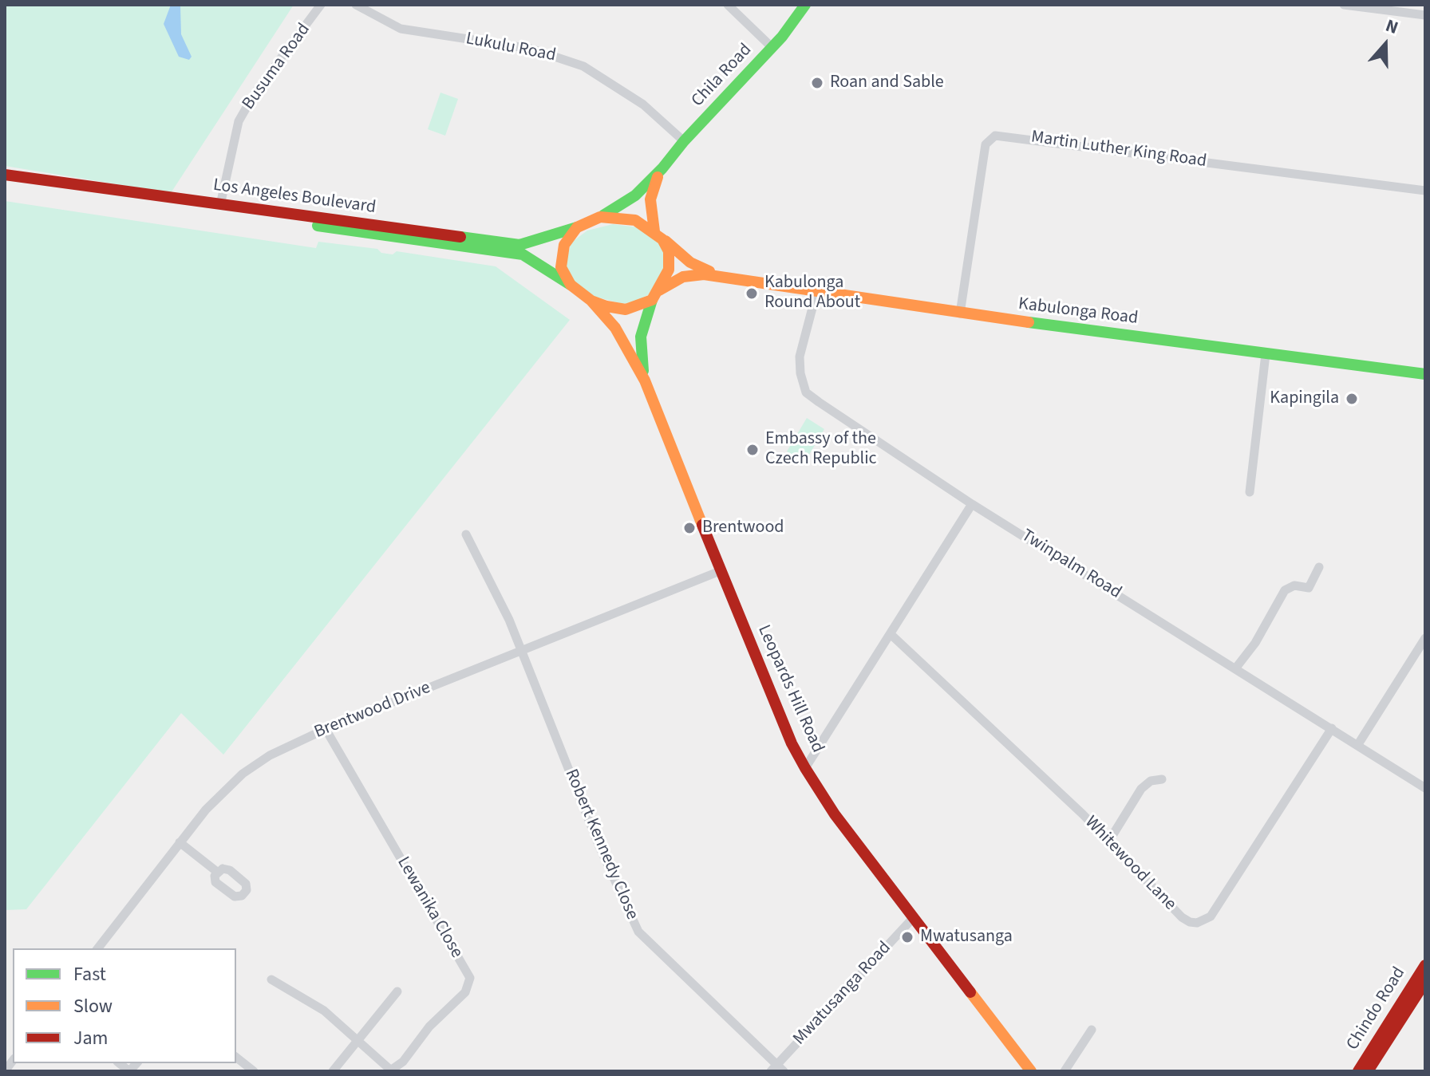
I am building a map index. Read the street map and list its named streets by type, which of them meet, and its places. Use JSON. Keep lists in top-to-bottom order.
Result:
{
  "streets": {
    "main road": [
      "Chila Road",
      "Los Angeles Boulevard",
      "Kabulonga Road",
      "Leopards Hill Road",
      "Chindo Road"
    ],
    "street": [
      "Lukulu Road",
      "Busuma Road",
      "Martin Luther King Road",
      "Twinpalm Road",
      "Brentwood Drive",
      "Robert Kennedy Close",
      "Whitewood Lane",
      "Lewanika Close",
      "Mwatusanga Road"
    ]
  },
  "crossings": [
    ["Lukulu Road", "Chila Road"],
    ["Busuma Road", "Los Angeles Boulevard"],
    ["Chila Road", "Los Angeles Boulevard"],
    ["Chila Road", "Kabulonga Road"],
    ["Chila Road", "Leopards Hill Road"],
    ["Martin Luther King Road", "Kabulonga Road"],
    ["Los Angeles Boulevard", "Kabulonga Road"],
    ["Los Angeles Boulevard", "Leopards Hill Road"],
    ["Kabulonga Road", "Twinpalm Road"],
    ["Kabulonga Road", "Leopards Hill Road"],
    ["Twinpalm Road", "Whitewood Lane"],
    ["Leopards Hill Road", "Brentwood Drive"],
    ["Leopards Hill Road", "Mwatusanga Road"],
    ["Brentwood Drive", "Robert Kennedy Close"],
    ["Brentwood Drive", "Lewanika Close"],
    ["Robert Kennedy Close", "Mwatusanga Road"]
  ],
  "places": [
    "Roan and Sable",
    "Kabulonga Round About",
    "Kapingila",
    "Embassy of the Czech Republic",
    "Brentwood",
    "Mwatusanga"
  ],
  "legend": ["Fast", "Slow", "Jam"],
  "north": "top"
}
